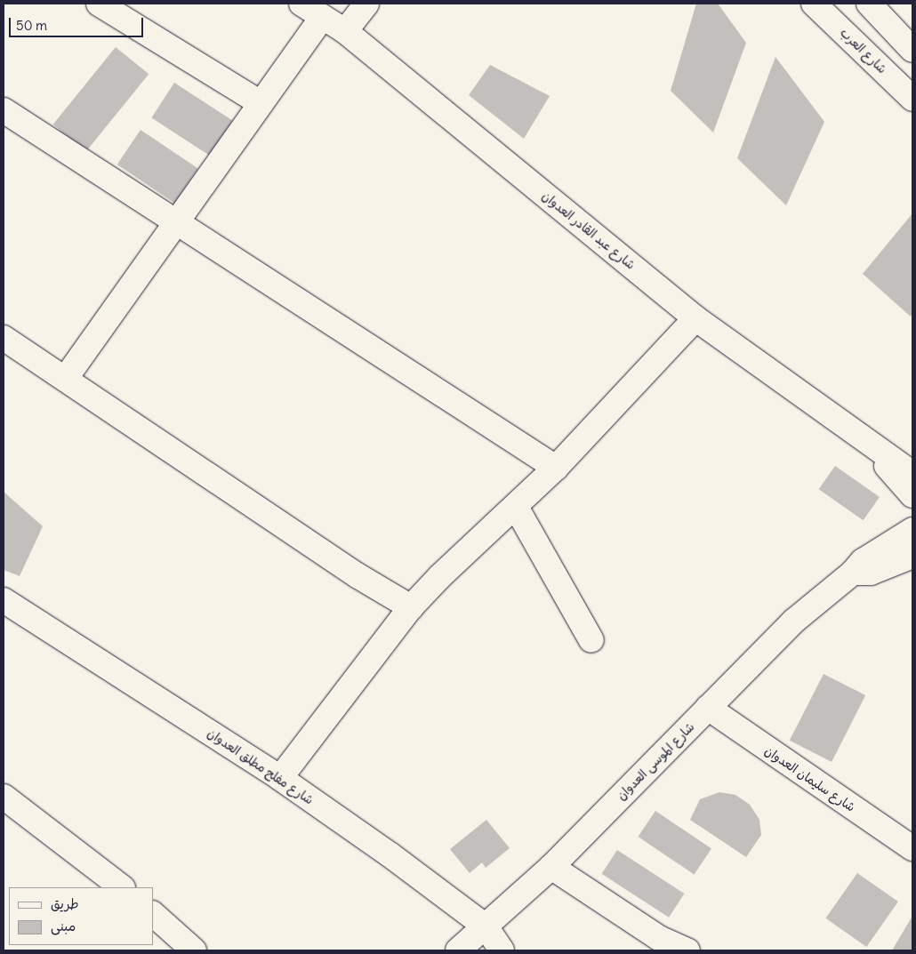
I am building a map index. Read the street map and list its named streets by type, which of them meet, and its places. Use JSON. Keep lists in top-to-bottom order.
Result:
{
  "streets": {
    "street": [
      "شارع العرب",
      "شارع عبد القادر العدوان",
      "شارع الموسى العدوان",
      "شارع مفلح مطلق العدوان",
      "شارع سليمان العدوان"
    ]
  },
  "crossings": [
    ["شارع الموسى العدوان", "شارع مفلح مطلق العدوان"],
    ["شارع الموسى العدوان", "شارع سليمان العدوان"]
  ],
  "legend": ["طريق", "مبنى"],
  "scale_bar": "50 m"
}
